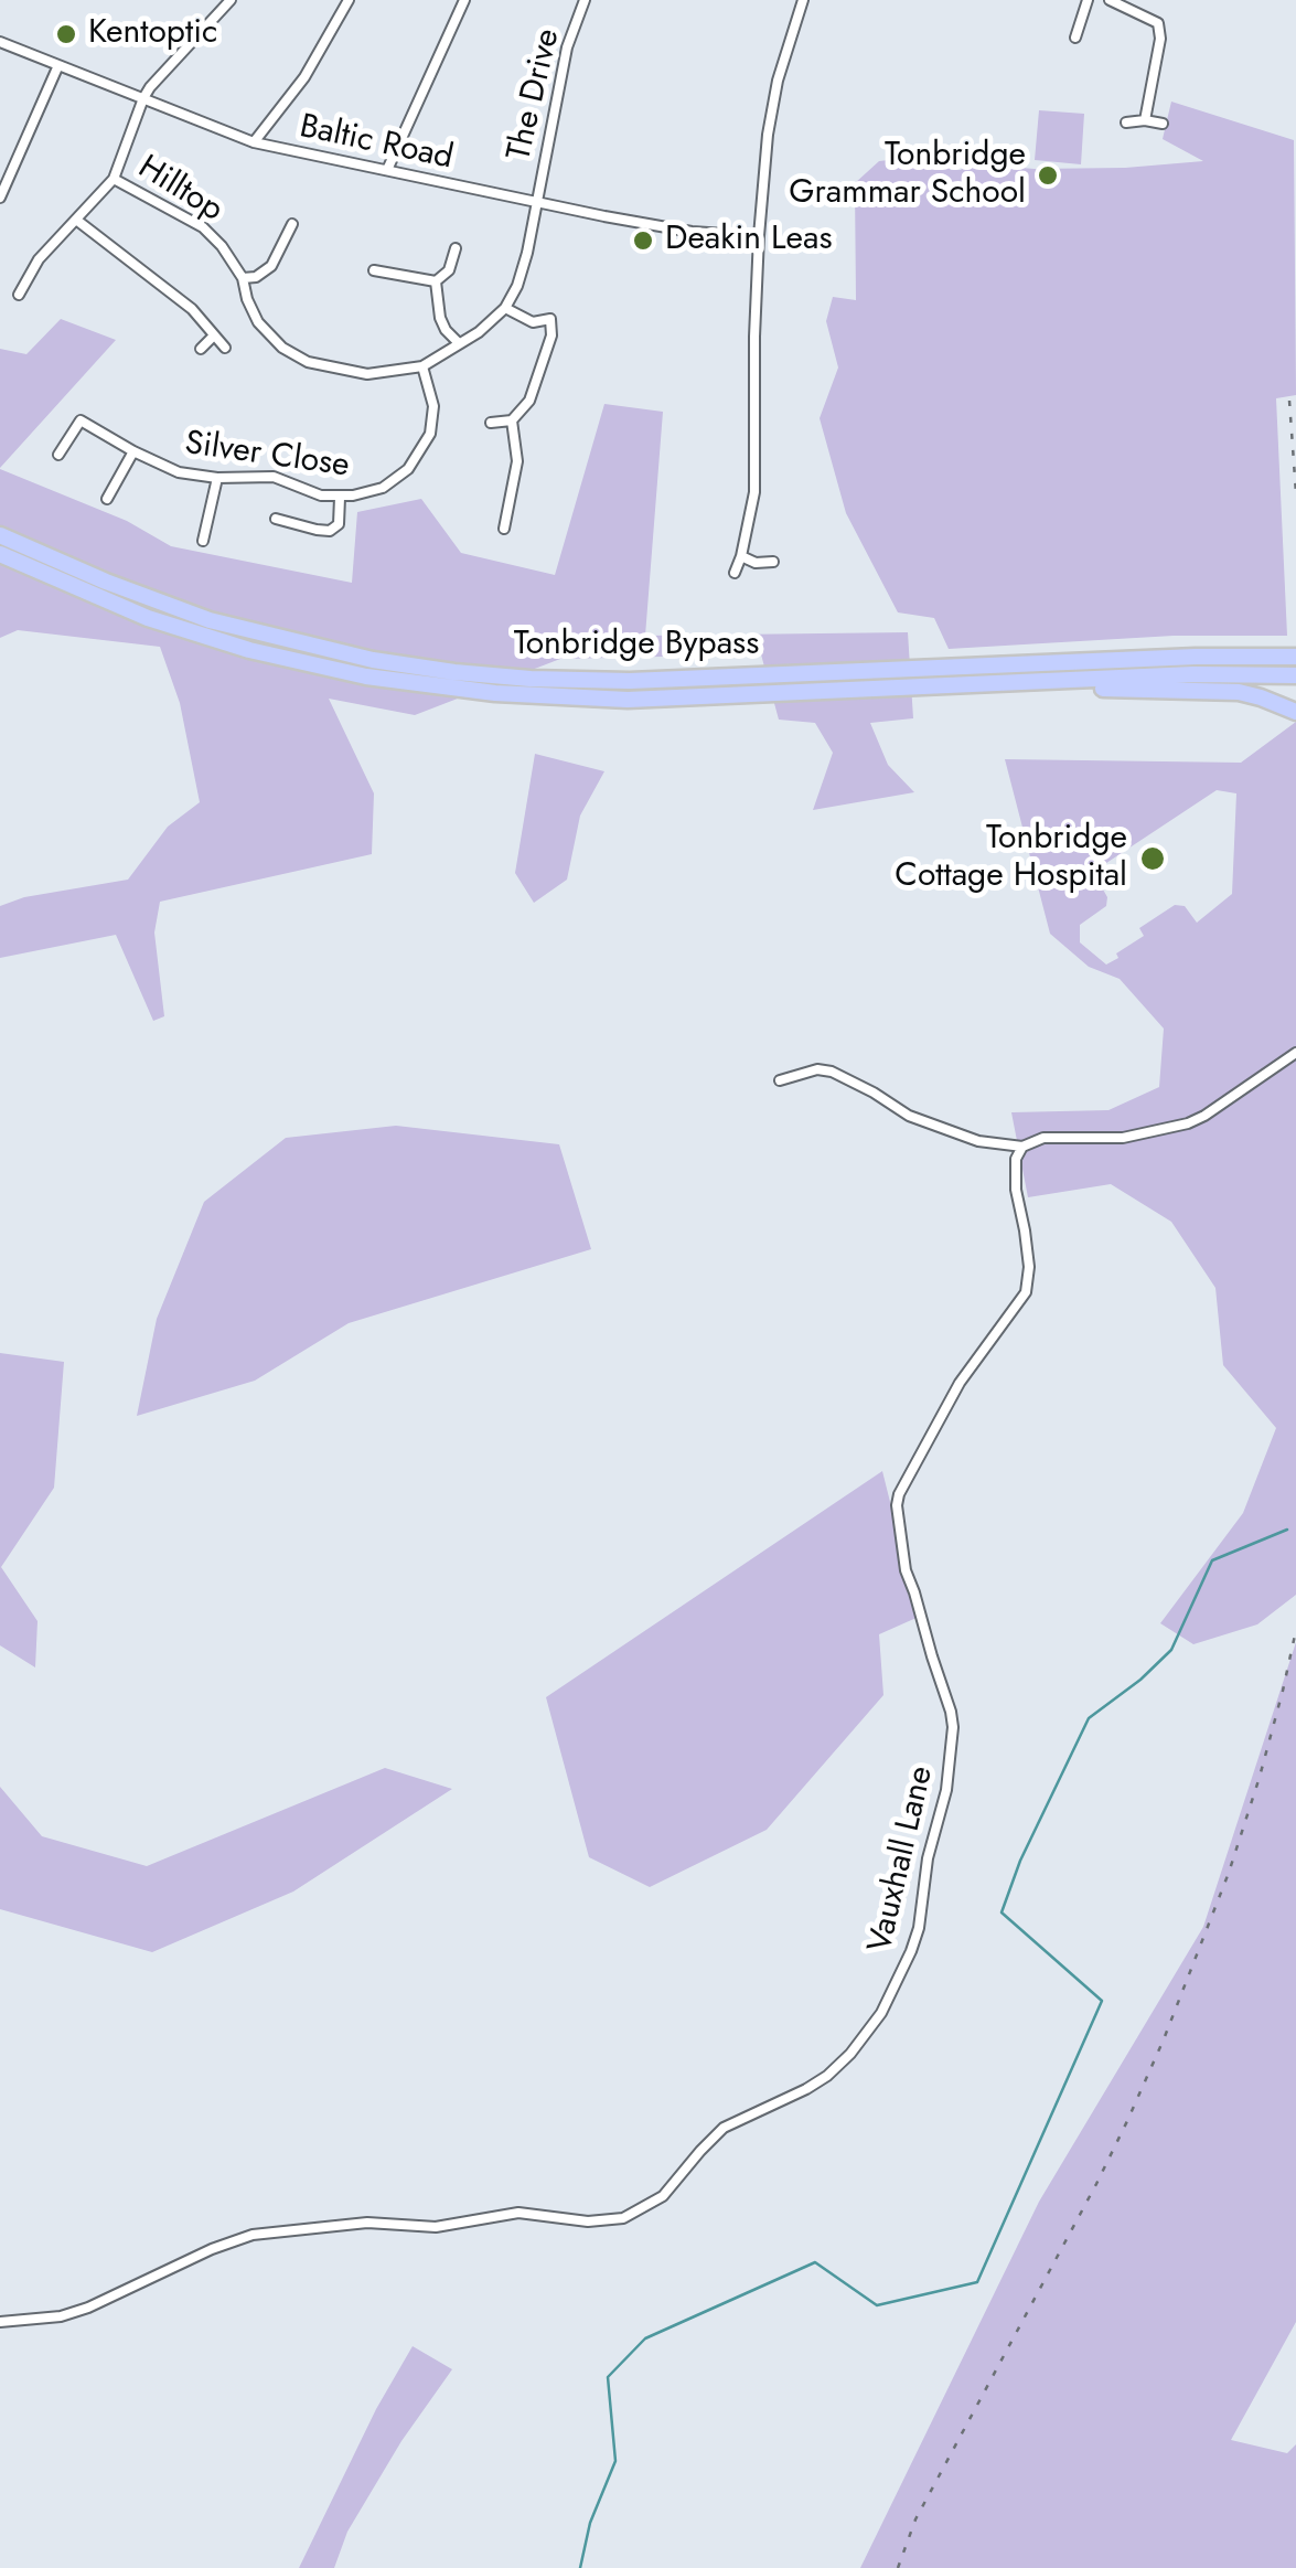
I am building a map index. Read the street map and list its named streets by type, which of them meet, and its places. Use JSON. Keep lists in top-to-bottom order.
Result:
{
  "streets": {
    "highway": ["Tonbridge Bypass"],
    "street": [
      "The Drive",
      "Baltic Road",
      "Hilltop",
      "Silver Close",
      "Vauxhall Lane"
    ]
  },
  "crossings": [
    ["The Drive", "Baltic Road"],
    ["The Drive", "Hilltop"],
    ["Baltic Road", "Hilltop"],
    ["Hilltop", "Silver Close"]
  ],
  "places": [
    "Kentoptic",
    "Tonbridge Grammar School",
    "Deakin Leas",
    "Tonbridge Cottage Hospital"
  ]
}
